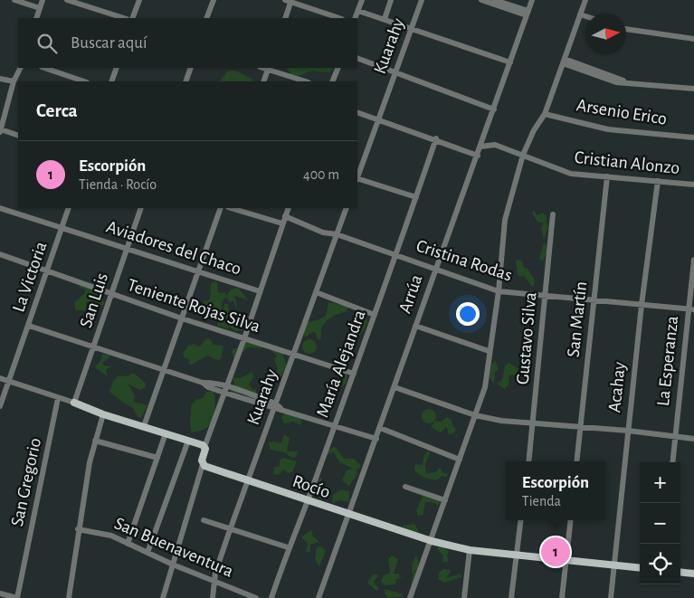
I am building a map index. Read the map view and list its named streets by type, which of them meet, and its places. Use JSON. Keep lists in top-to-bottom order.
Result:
{
  "streets": {
    "main road": ["Rocío"],
    "street": [
      "Kuarahy",
      "Arsenio Erico",
      "Cristian Alonzo",
      "Aviadores del Chaco",
      "Cristina Rodas",
      "La Victoria",
      "Arrúa",
      "San Luis",
      "Teniente Rojas Silva",
      "San Martín",
      "Gustavo Silva",
      "La Esperanza",
      "María Alejandra",
      "Acahay",
      "San Gregorio",
      "San Buenaventura"
    ]
  },
  "crossings": [
    ["Kuarahy", "Cristina Rodas"],
    ["Kuarahy", "Teniente Rojas Silva"],
    ["Kuarahy", "Rocío"],
    ["Kuarahy", "San Buenaventura"],
    ["Cristian Alonzo", "Arrúa"],
    ["Cristian Alonzo", "San Martín"],
    ["Cristian Alonzo", "Acahay"],
    ["Aviadores del Chaco", "La Victoria"],
    ["Aviadores del Chaco", "San Luis"],
    ["Cristina Rodas", "Arrúa"],
    ["Cristina Rodas", "San Martín"],
    ["Cristina Rodas", "Gustavo Silva"],
    ["Cristina Rodas", "La Esperanza"],
    ["Cristina Rodas", "María Alejandra"],
    ["Cristina Rodas", "Acahay"],
    ["La Victoria", "Teniente Rojas Silva"],
    ["Arrúa", "Rocío"],
    ["San Luis", "Teniente Rojas Silva"],
    ["Teniente Rojas Silva", "María Alejandra"],
    ["María Alejandra", "Rocío"],
    ["Acahay", "Rocío"]
  ],
  "north": "right",
  "page": {
    "search": "Buscar aquí",
    "heading": "Cerca",
    "list": [
      {
        "mark": "1",
        "name": "Escorpión",
        "note": "Tienda · Rocío",
        "value": "400 m"
      }
    ],
    "popup": ["Escorpión", "Tienda"],
    "map_buttons": ["+", "−"],
    "pins": "1"
  }
}
